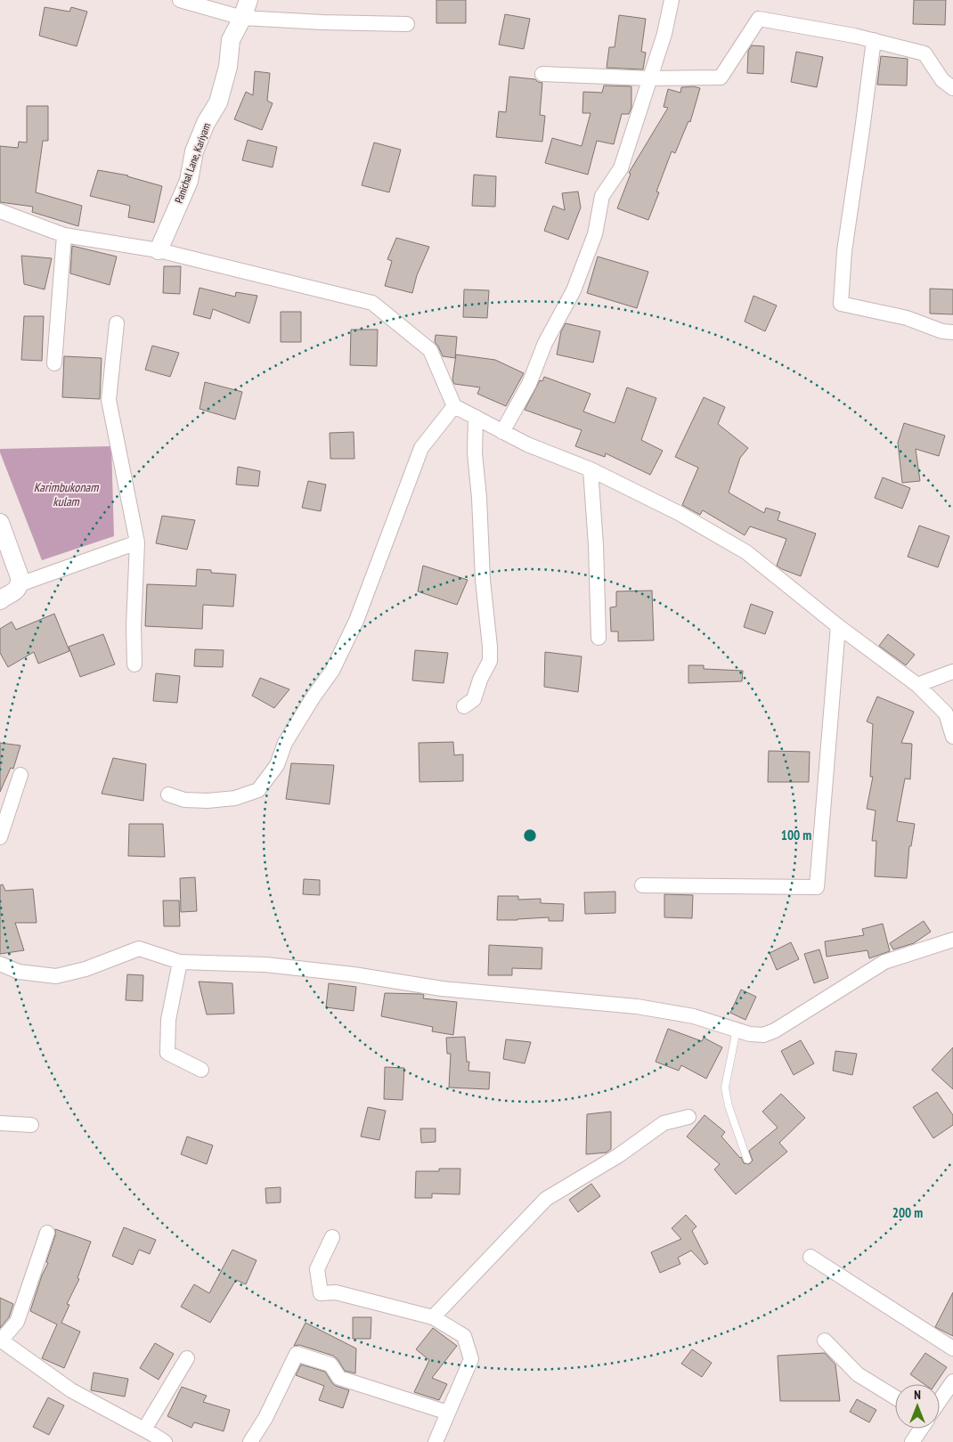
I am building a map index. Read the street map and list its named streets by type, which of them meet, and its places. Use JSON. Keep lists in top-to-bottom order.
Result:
{
  "streets": {
    "street": ["Panichal Lane, Kariyam"]
  },
  "water": ["Karimbukonam kulam"],
  "north": "top",
  "rings": ["100 m", "200 m"]
}
